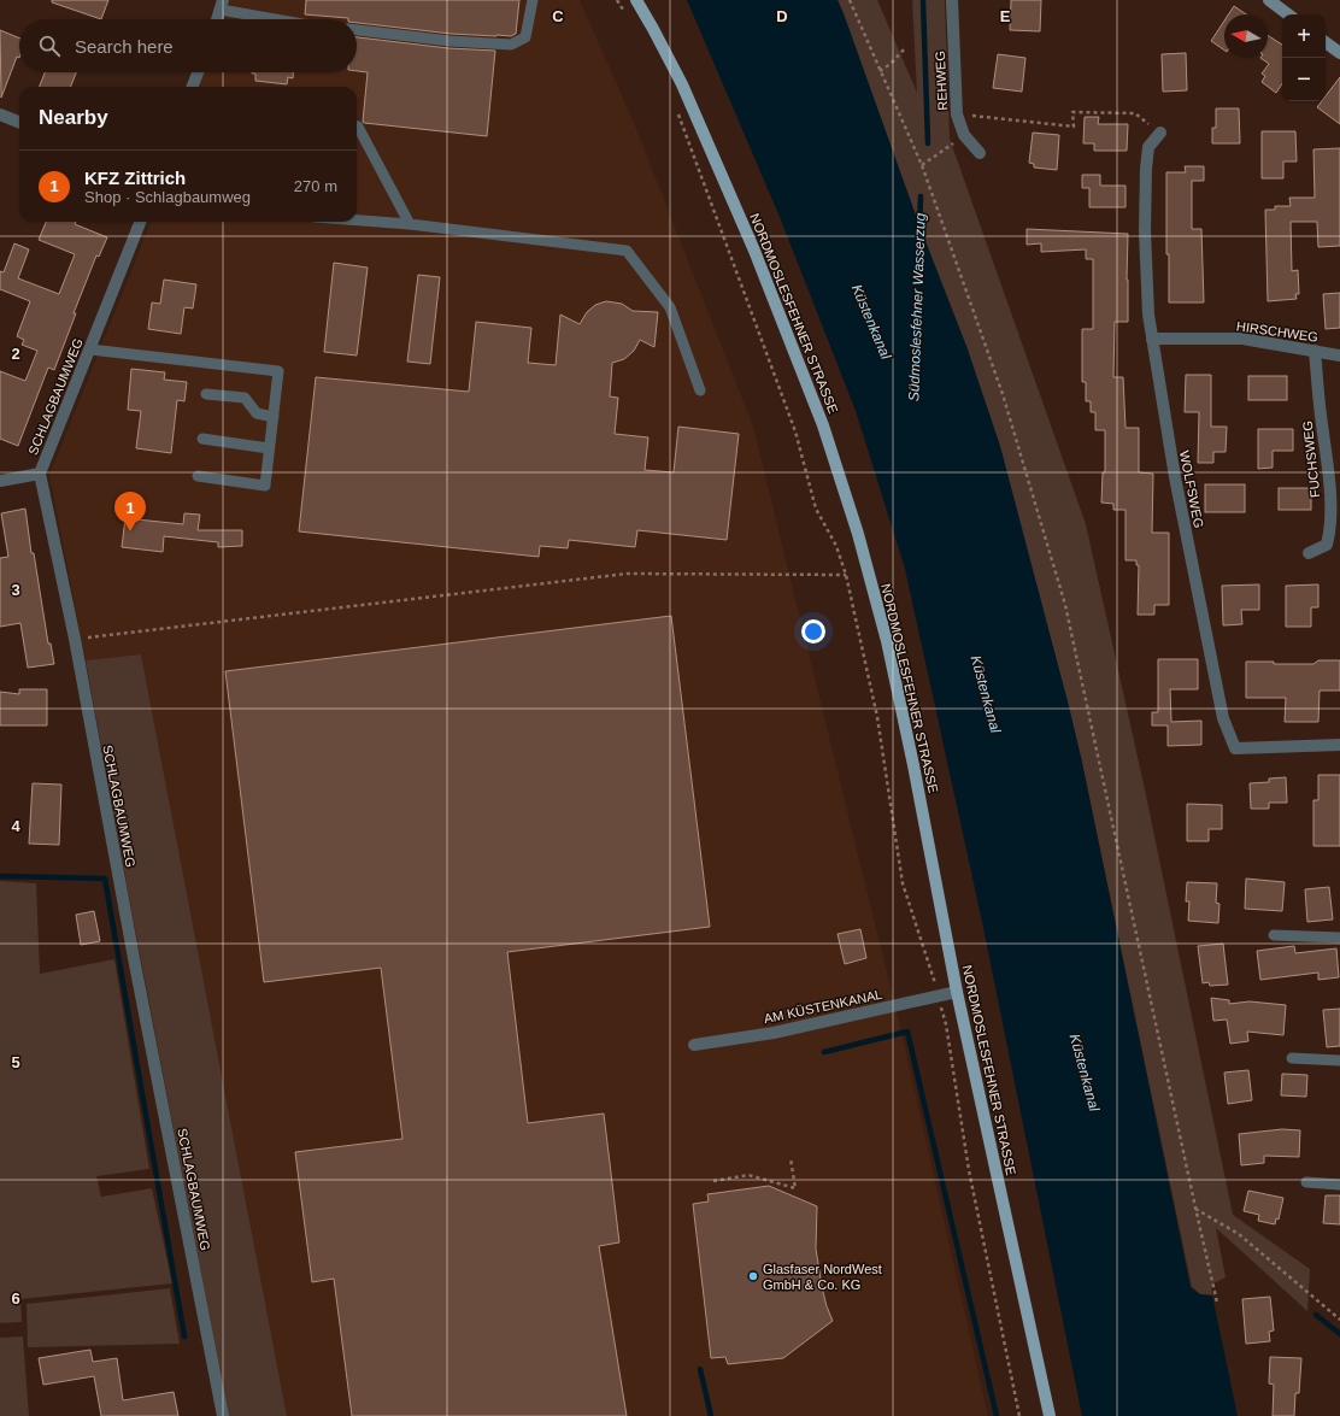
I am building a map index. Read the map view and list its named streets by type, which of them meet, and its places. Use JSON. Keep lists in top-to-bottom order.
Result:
{
  "streets": {
    "main road": ["NORDMOSLESFEHNER STRASSE"],
    "street": [
      "REHWEG",
      "HIRSCHWEG",
      "SCHLAGBAUMWEG",
      "FUCHSWEG",
      "WOLFSWEG",
      "AM KÜSTENKANAL"
    ]
  },
  "crossings": [
    ["NORDMOSLESFEHNER STRASSE", "AM KÜSTENKANAL"],
    ["HIRSCHWEG", "FUCHSWEG"],
    ["HIRSCHWEG", "WOLFSWEG"]
  ],
  "water": ["Südmoslesfehner Wasserzug", "Küstenkanal"],
  "places": ["Glasfaser NordWest GmbH & Co. KG"],
  "north": "left",
  "page": {
    "map_buttons": ["+", "−"],
    "search": "Search here",
    "heading": "Nearby",
    "list": [
      {
        "mark": "1",
        "name": "KFZ Zittrich",
        "note": "Shop · Schlagbaumweg",
        "value": "270 m"
      }
    ],
    "pins": "1"
  },
  "grid": {
    "columns": ["C", "D", "E"],
    "rows": [
      "2",
      "3",
      "4",
      "5",
      "6"
    ]
  }
}
